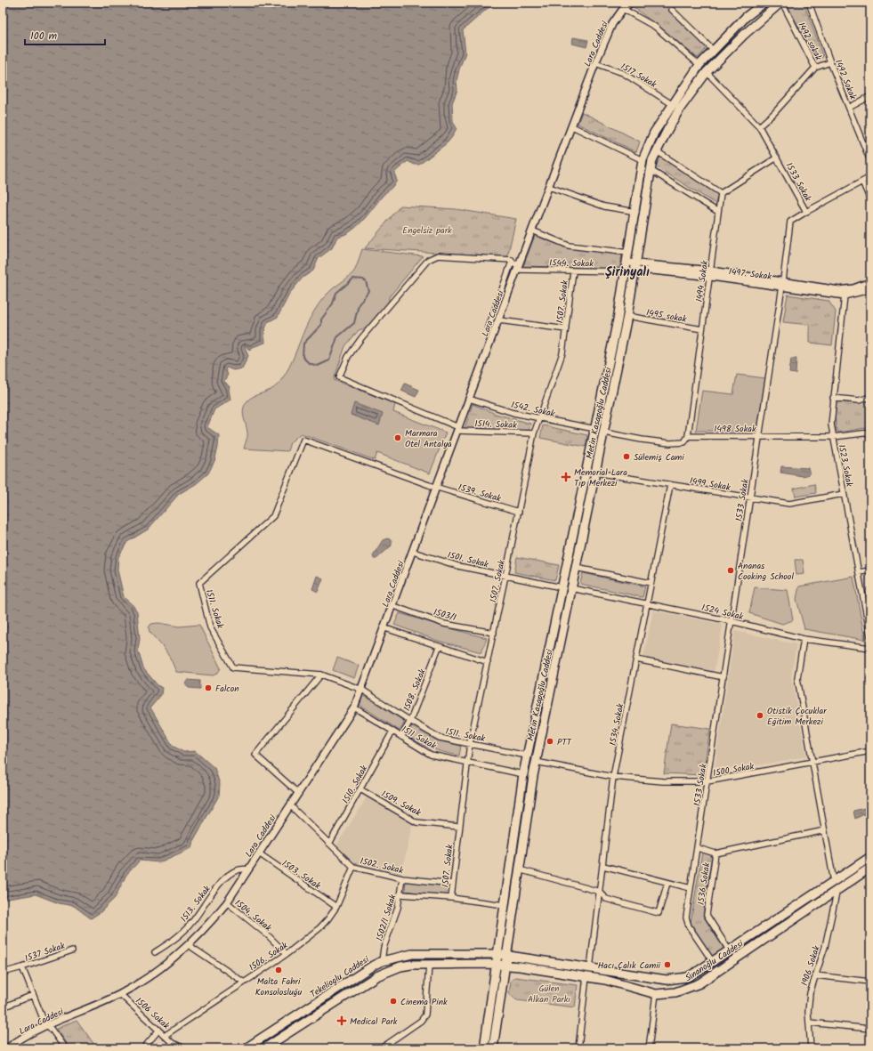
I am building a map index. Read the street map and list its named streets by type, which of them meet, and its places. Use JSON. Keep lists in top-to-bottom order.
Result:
{
  "streets": {
    "main road": ["Metin Kasapoğlu Caddesi", "Si̇nanoğlu Caddesi", "Tekelioglu Caddesi"],
    "street": [
      "1492 sokak",
      "Lara Caddesi",
      "1517 Sokak",
      "1492 Sokak",
      "1533 Sokak",
      "1544. Sokak",
      "1497. Sokak",
      "1494 Sokak",
      "1507. Sokak",
      "1495 sokak",
      "1542. Sokak",
      "1514. Sokak",
      "1498 Sokak",
      "1523 Sokak",
      "1499 Sokak",
      "1539. Sokak",
      "1501. Sokak",
      "1511. Sokak",
      "1524 Sokak",
      "1503/1",
      "1508. Sokak",
      "1534 Sokak",
      "1511 Sokak",
      "1500 Sokak",
      "1510. Sokak",
      "1509. Sokak",
      "1502. Sokak",
      "1503. Sokak",
      "1536 Sokak",
      "1513. Sokak",
      "1504. Sokak",
      "1502/1 Sokak",
      "1537 Sokak",
      "1506. Sokak",
      "1906 Sokak",
      "1506 Sokak"
    ]
  },
  "crossings": [
    ["1492 sokak", "Metin Kasapoğlu Caddesi"],
    ["Lara Caddesi", "1517 Sokak"],
    ["Lara Caddesi", "1544. Sokak"],
    ["Lara Caddesi", "1542. Sokak"],
    ["Lara Caddesi", "1514. Sokak"],
    ["Lara Caddesi", "1539. Sokak"],
    ["Lara Caddesi", "1501. Sokak"],
    ["Lara Caddesi", "1511. Sokak"],
    ["Lara Caddesi", "1503/1"],
    ["Lara Caddesi", "1511 Sokak"],
    ["Lara Caddesi", "1502. Sokak"],
    ["Lara Caddesi", "1503. Sokak"],
    ["Lara Caddesi", "1513. Sokak"],
    ["Lara Caddesi", "1504. Sokak"],
    ["Lara Caddesi", "1537 Sokak"],
    ["Lara Caddesi", "1506 Sokak"],
    ["1517 Sokak", "Metin Kasapoğlu Caddesi"],
    ["1533 Sokak", "1497. Sokak"],
    ["1533 Sokak", "Metin Kasapoğlu Caddesi"],
    ["1533 Sokak", "1498 Sokak"],
    ["1533 Sokak", "1499 Sokak"],
    ["1533 Sokak", "1524 Sokak"],
    ["1533 Sokak", "1500 Sokak"],
    ["1533 Sokak", "Si̇nanoğlu Caddesi"],
    ["1544. Sokak", "1497. Sokak"],
    ["1544. Sokak", "1507. Sokak"],
    ["1544. Sokak", "Metin Kasapoğlu Caddesi"],
    ["1544. Sokak", "1514. Sokak"],
    ["1497. Sokak", "1494 Sokak"],
    ["1497. Sokak", "Metin Kasapoğlu Caddesi"],
    ["1497. Sokak", "1523 Sokak"],
    ["1494 Sokak", "1495 sokak"],
    ["1494 Sokak", "1498 Sokak"],
    ["1507. Sokak", "1542. Sokak"],
    ["1507. Sokak", "1514. Sokak"],
    ["1507. Sokak", "1539. Sokak"],
    ["1507. Sokak", "1501. Sokak"],
    ["1507. Sokak", "1511. Sokak"],
    ["1507. Sokak", "1503/1"],
    ["1507. Sokak", "1511 Sokak"],
    ["1507. Sokak", "1509. Sokak"],
    ["1507. Sokak", "1502. Sokak"],
    ["1495 sokak", "Metin Kasapoğlu Caddesi"],
    ["1542. Sokak", "Metin Kasapoğlu Caddesi"],
    ["Metin Kasapoğlu Caddesi", "1498 Sokak"],
    ["Metin Kasapoğlu Caddesi", "1499 Sokak"],
    ["Metin Kasapoğlu Caddesi", "1501. Sokak"],
    ["Metin Kasapoğlu Caddesi", "1511. Sokak"],
    ["Metin Kasapoğlu Caddesi", "1524 Sokak"],
    ["Metin Kasapoğlu Caddesi", "1511 Sokak"],
    ["Metin Kasapoğlu Caddesi", "1500 Sokak"],
    ["Metin Kasapoğlu Caddesi", "Si̇nanoğlu Caddesi"],
    ["Metin Kasapoğlu Caddesi", "Tekelioglu Caddesi"],
    ["1498 Sokak", "1523 Sokak"],
    ["1523 Sokak", "1499 Sokak"],
    ["1499 Sokak", "1534 Sokak"],
    ["1539. Sokak", "1511. Sokak"],
    ["1511. Sokak", "1508. Sokak"],
    ["1524 Sokak", "1534 Sokak"],
    ["1508. Sokak", "1511 Sokak"],
    ["1534 Sokak", "1500 Sokak"],
    ["1534 Sokak", "Si̇nanoğlu Caddesi"],
    ["1511 Sokak", "1510. Sokak"],
    ["1510. Sokak", "1509. Sokak"],
    ["1510. Sokak", "1502. Sokak"],
    ["1502. Sokak", "1502/1 Sokak"],
    ["1502. Sokak", "1506. Sokak"],
    ["1503. Sokak", "1506. Sokak"],
    ["1536 Sokak", "Si̇nanoğlu Caddesi"],
    ["1504. Sokak", "1506. Sokak"],
    ["1502/1 Sokak", "Tekelioglu Caddesi"],
    ["1506. Sokak", "1506 Sokak"],
    ["Si̇nanoğlu Caddesi", "1906 Sokak"],
    ["Si̇nanoğlu Caddesi", "Tekelioglu Caddesi"]
  ],
  "districts": ["Şirinyalı"],
  "parks": ["Engelsiz park", "Gülen Alkan Parkı"],
  "places": {
    "other": [
      "Marmara Otel Antalya",
      "Sülemiş Cami",
      "Ananas Cooking School",
      "Falcon",
      "Otistik Çocuklar Eğitim Merkezi",
      "PTT",
      "Hacı Çalık Camii",
      "Malta Fahri Konsolosluğu",
      "Cinema Pink"
    ],
    "health": ["Memorial Lara Tıp Merkezi", "Medical Park"]
  },
  "scale_bar": "100 m"
}
